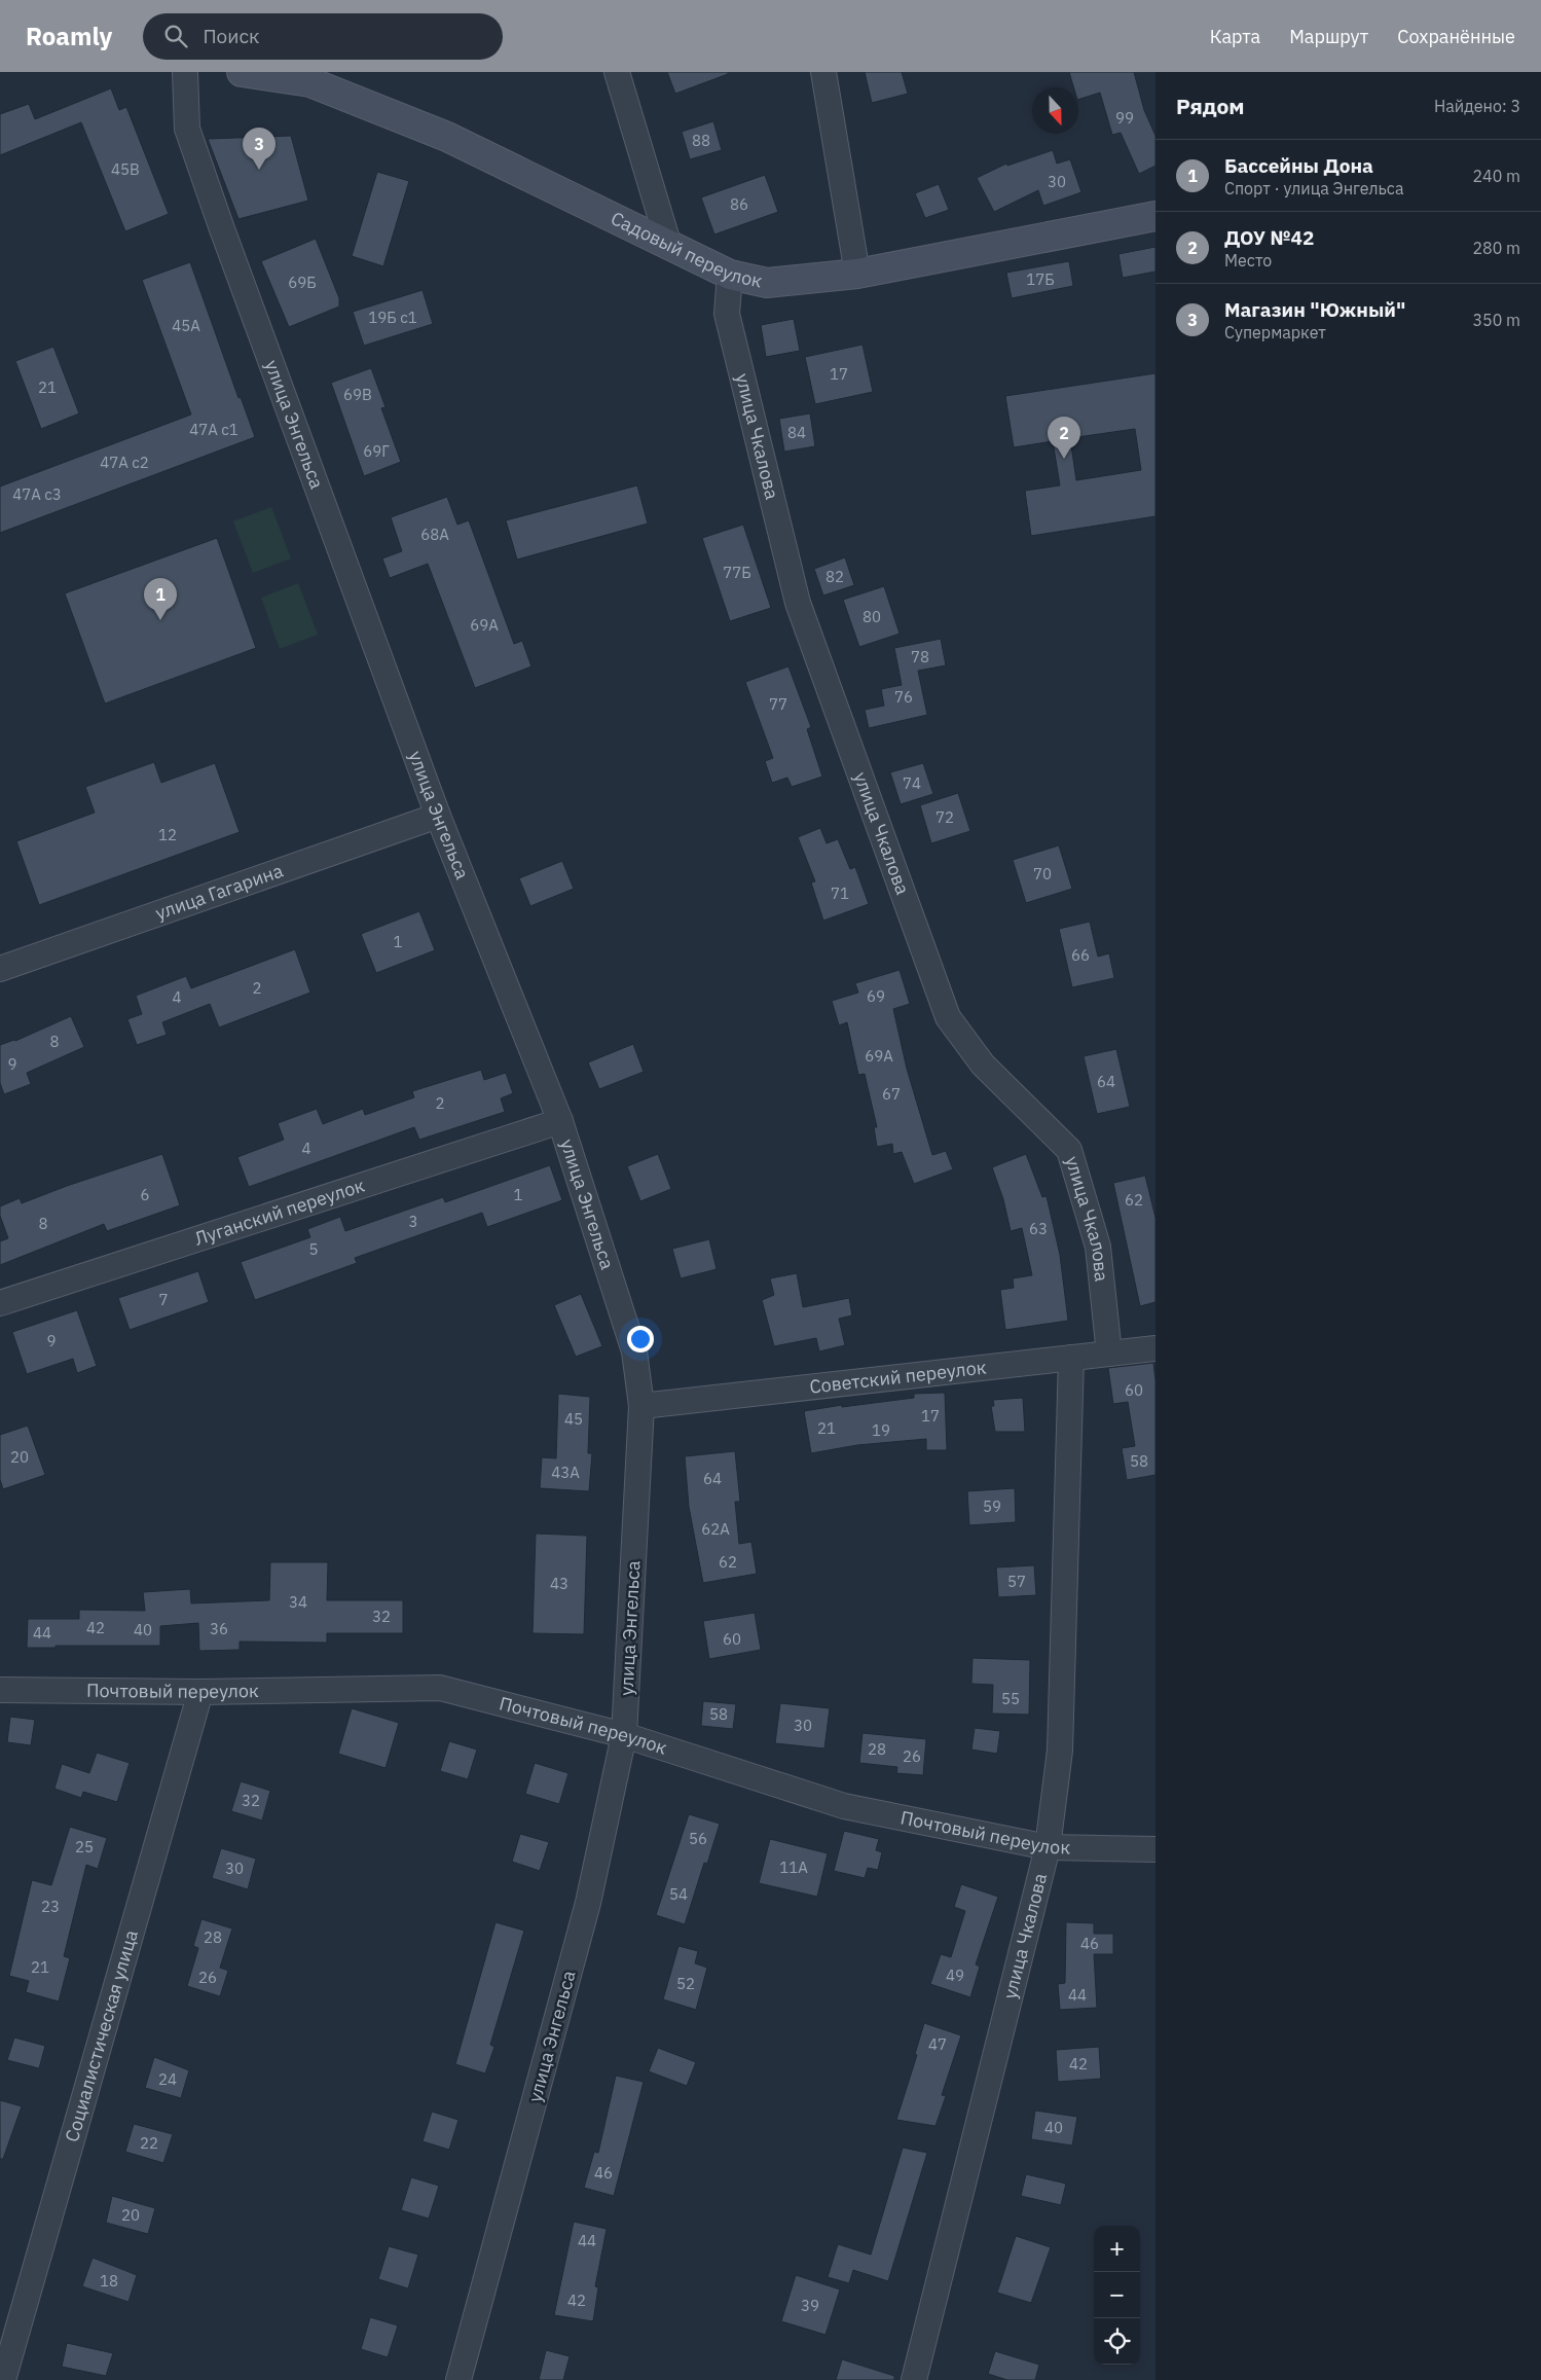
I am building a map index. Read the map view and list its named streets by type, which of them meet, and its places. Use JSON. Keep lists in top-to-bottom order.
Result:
{
  "streets": {
    "street": [
      "Садовый переулок",
      "улица Энгельса",
      "улица Чкалова",
      "улица Гагарина",
      "Луганский переулок",
      "Советский переулок",
      "Почтовый переулок",
      "Социалистическая улица"
    ]
  },
  "crossings": [
    ["Садовый переулок", "улица Чкалова"],
    ["улица Энгельса", "улица Гагарина"],
    ["улица Энгельса", "Луганский переулок"],
    ["улица Энгельса", "Советский переулок"],
    ["улица Энгельса", "Почтовый переулок"],
    ["улица Чкалова", "Советский переулок"],
    ["улица Чкалова", "Почтовый переулок"],
    ["Почтовый переулок", "Социалистическая улица"]
  ],
  "house_numbers": [
    "99",
    "88",
    "45В",
    "30",
    "86",
    "17Б",
    "69Б",
    "19Б с1",
    "45А",
    "17",
    "21",
    "69В",
    "47А с1",
    "84",
    "69Г",
    "47А с2",
    "47А с3",
    "68А",
    "77Б",
    "82",
    "80",
    "69А",
    "78",
    "76",
    "77",
    "74",
    "72",
    "12",
    "70",
    "71",
    "1",
    "66",
    "2",
    "69",
    "4",
    "8",
    "69А",
    "9",
    "64",
    "67",
    "2",
    "4",
    "6",
    "1",
    "62",
    "3",
    "8",
    "63",
    "5",
    "7",
    "9",
    "60",
    "17",
    "45",
    "21",
    "19",
    "20",
    "58",
    "43А",
    "64",
    "59",
    "62А",
    "62",
    "57",
    "43",
    "34",
    "32",
    "42",
    "36",
    "40",
    "44",
    "60",
    "55",
    "58",
    "30",
    "28",
    "26",
    "32",
    "56",
    "25",
    "11А",
    "30",
    "54",
    "23",
    "28",
    "46",
    "21",
    "49",
    "26",
    "52",
    "44",
    "47",
    "42",
    "24",
    "40",
    "22",
    "46",
    "20",
    "44",
    "18",
    "42",
    "39"
  ],
  "north": "bottom",
  "page": {
    "header": "Roamly",
    "search": "Поиск",
    "nav": ["Карта", "Маршрут", "Сохранённые"],
    "heading": ["Рядом", "Найдено: 3"],
    "pins": ["3", "2", "1"],
    "list": [
      {
        "mark": "1",
        "name": "Бассейны Дона",
        "note": "Спорт · улица Энгельса",
        "value": "240 m"
      },
      {
        "mark": "2",
        "name": "ДОУ №42",
        "note": "Место",
        "value": "280 m"
      },
      {
        "mark": "3",
        "name": "Магазин \"Южный\"",
        "note": "Супермаркет",
        "value": "350 m"
      }
    ],
    "map_buttons": ["+", "−"]
  }
}
